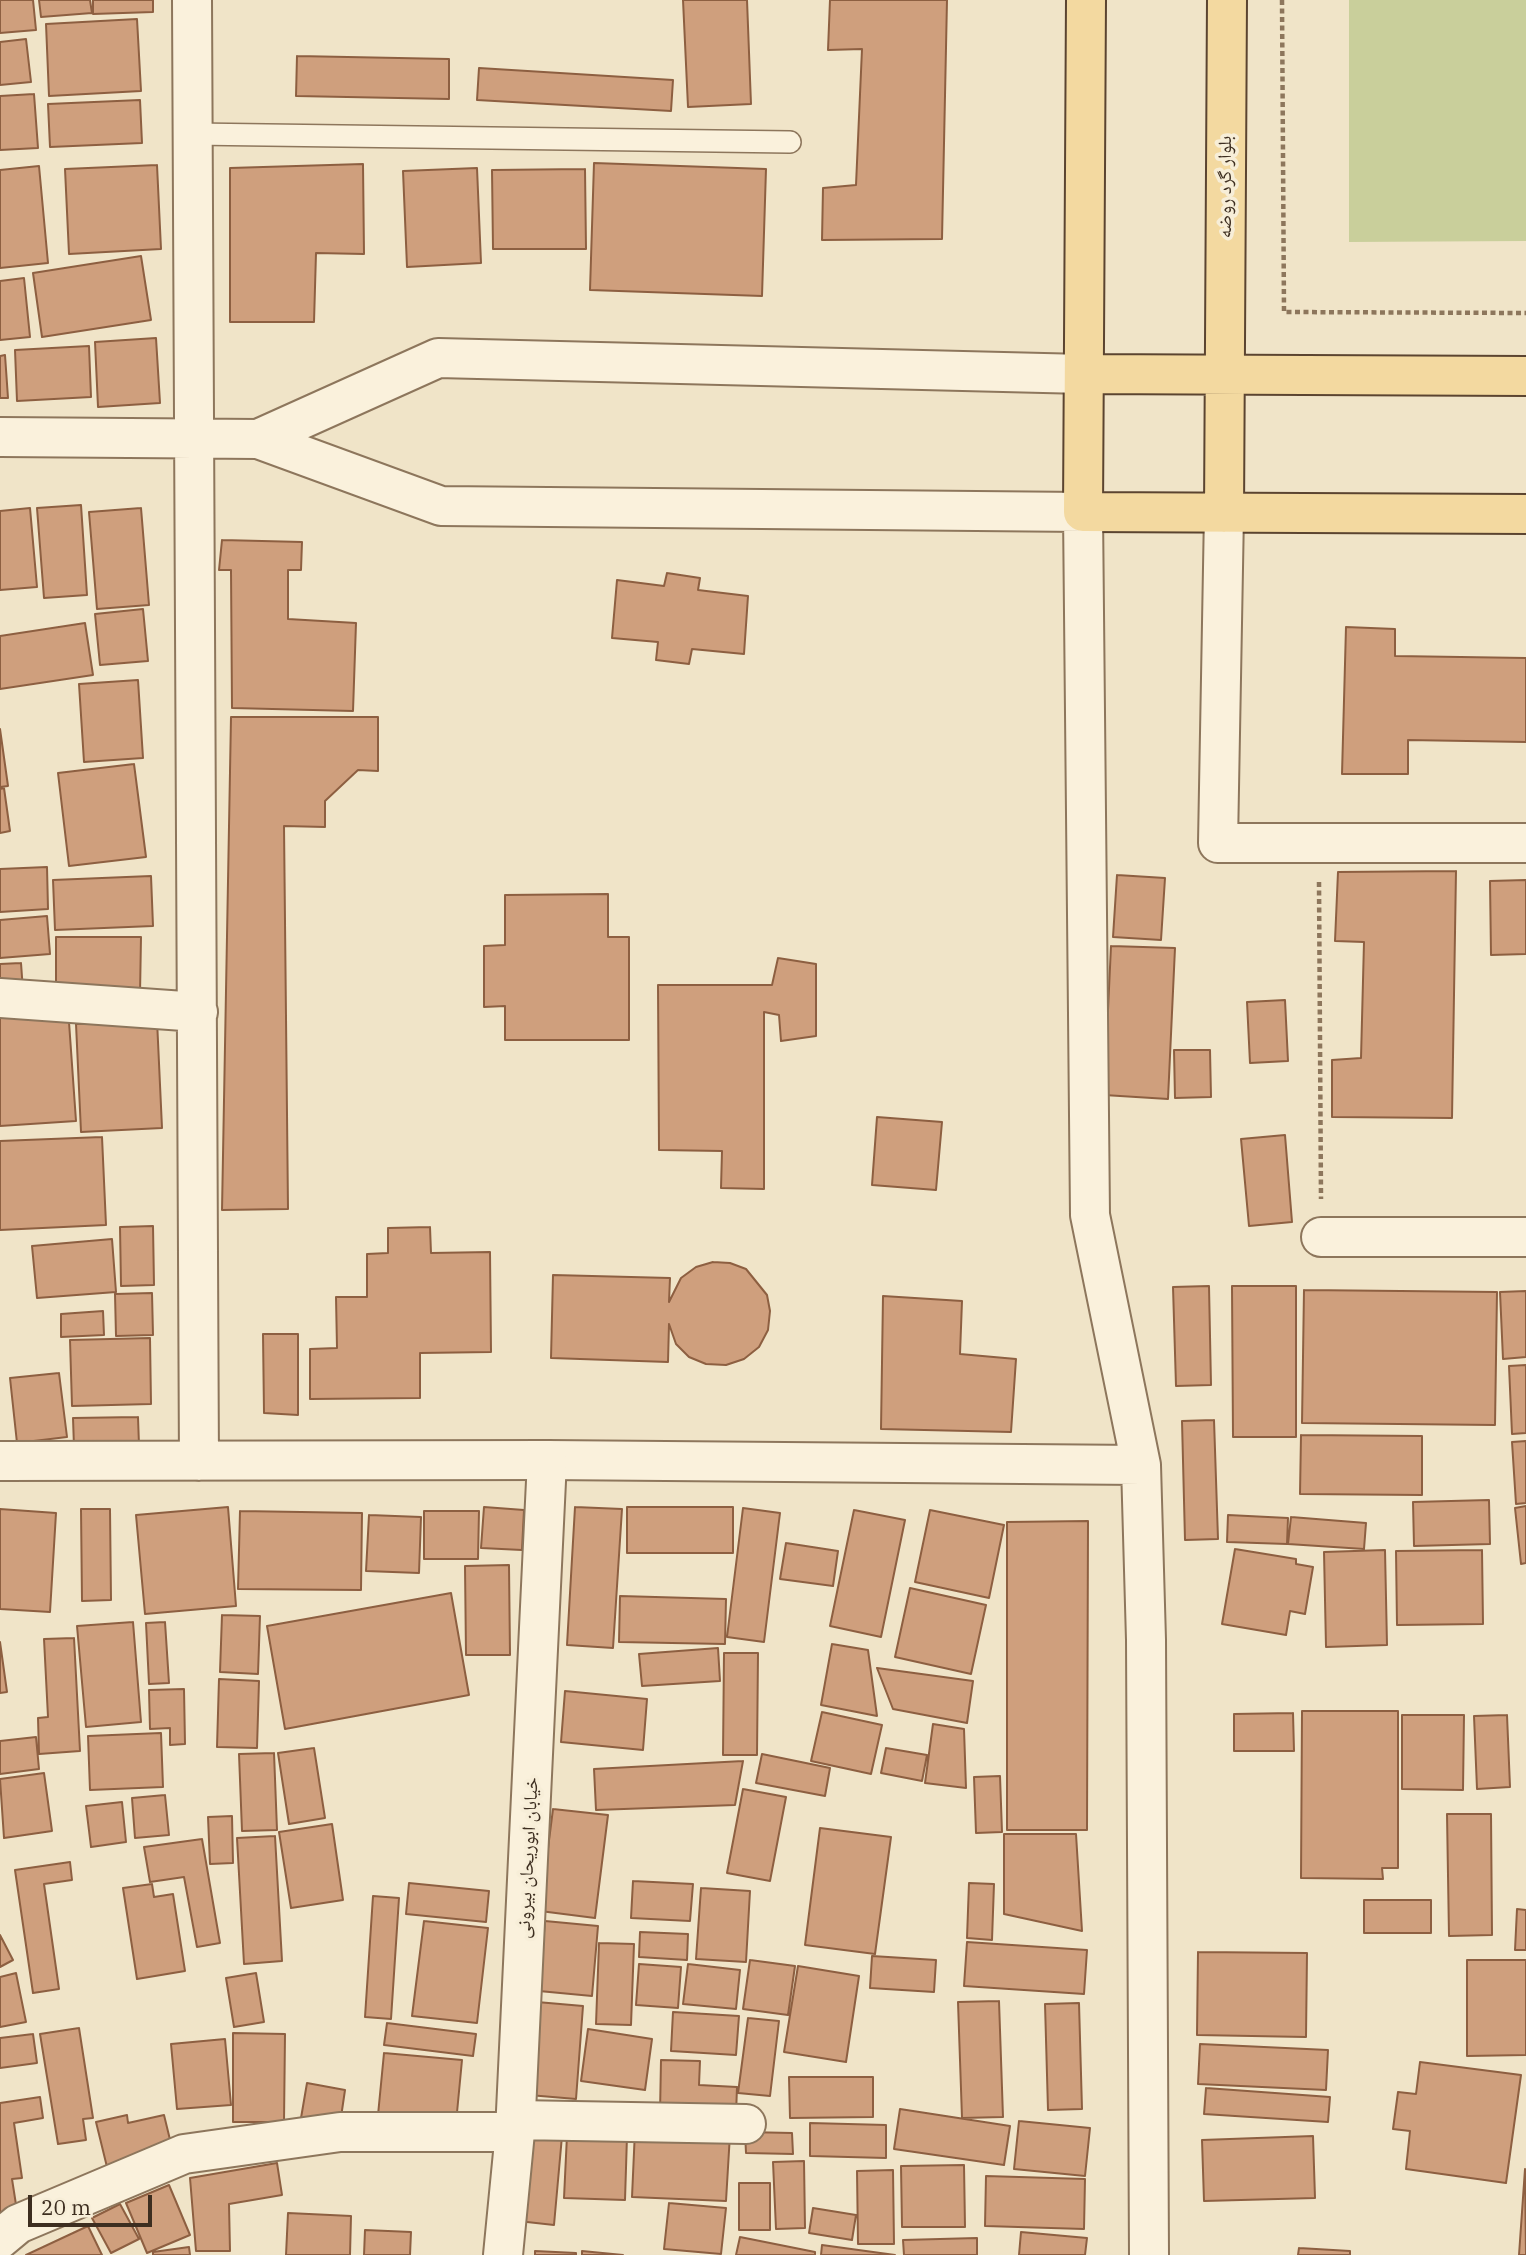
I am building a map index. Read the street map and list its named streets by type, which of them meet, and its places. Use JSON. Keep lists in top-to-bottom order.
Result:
{
  "streets": {
    "main road": ["بلوار گرد روضه"],
    "street": ["خیابان ابوریحان بیرونی"]
  },
  "scale_bar": "20 m"
}
